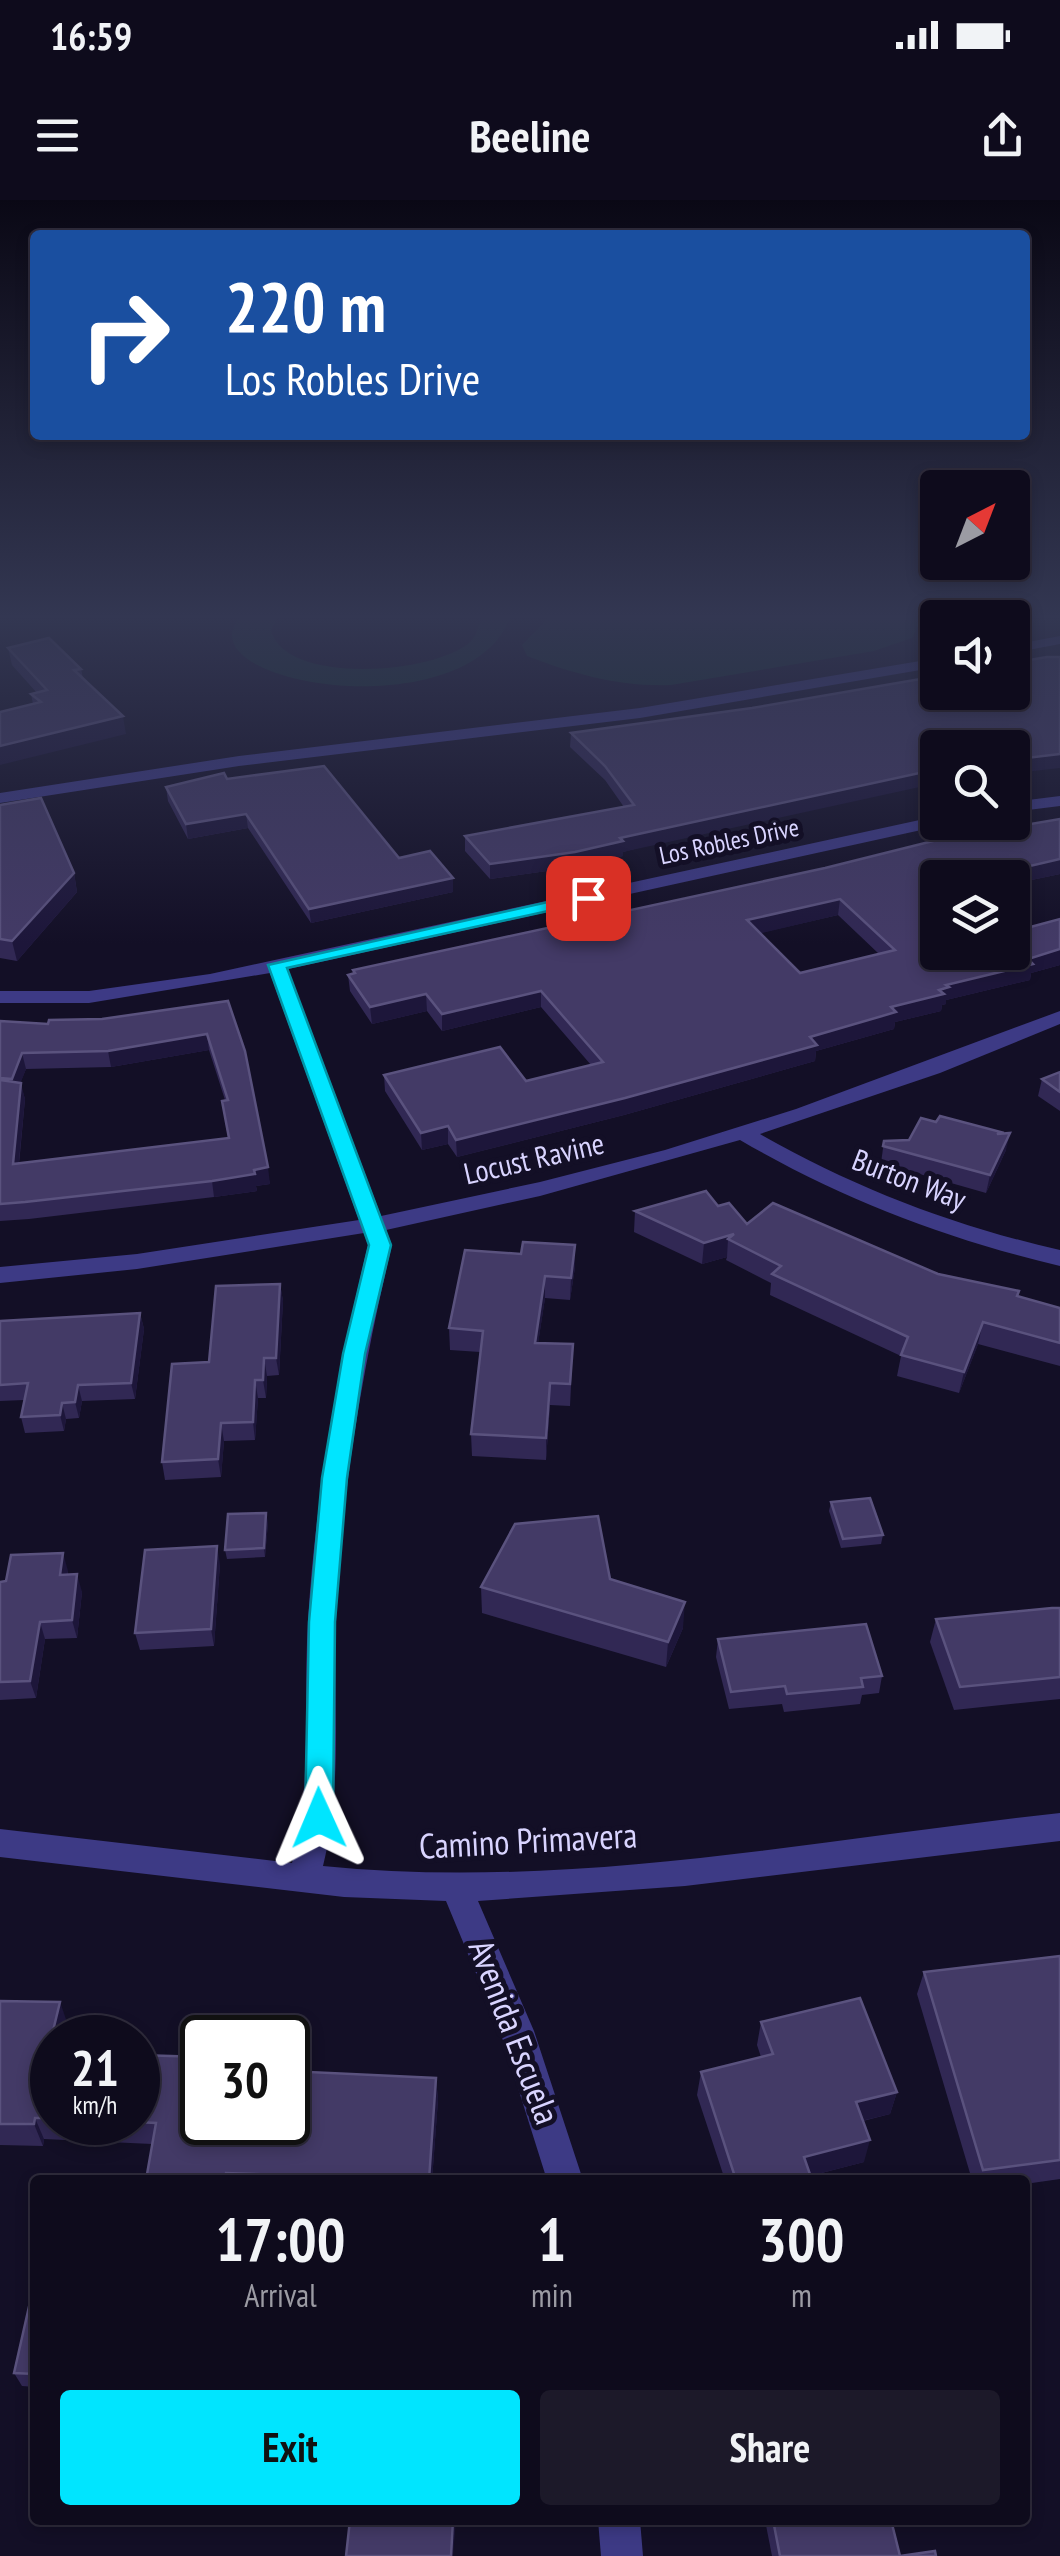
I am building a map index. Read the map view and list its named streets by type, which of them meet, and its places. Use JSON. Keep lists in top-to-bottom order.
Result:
{
  "streets": {
    "street": [
      "Los Robles Drive",
      "Locust Ravine",
      "Burton Way",
      "Camino Primavera",
      "Avenida Escuela"
    ]
  },
  "crossings": [
    ["Locust Ravine", "Burton Way"],
    ["Camino Primavera", "Avenida Escuela"]
  ],
  "north": "top right",
  "page": {
    "status": "16:59",
    "header": "Beeline",
    "turn": ["220 m", "Los Robles Drive"],
    "speed": "21 km/h",
    "limit": "30",
    "eta": [
      "17:00",
      "Arrival",
      "1",
      "min",
      "300",
      "m"
    ],
    "buttons": ["Exit", "Share"]
  }
}
